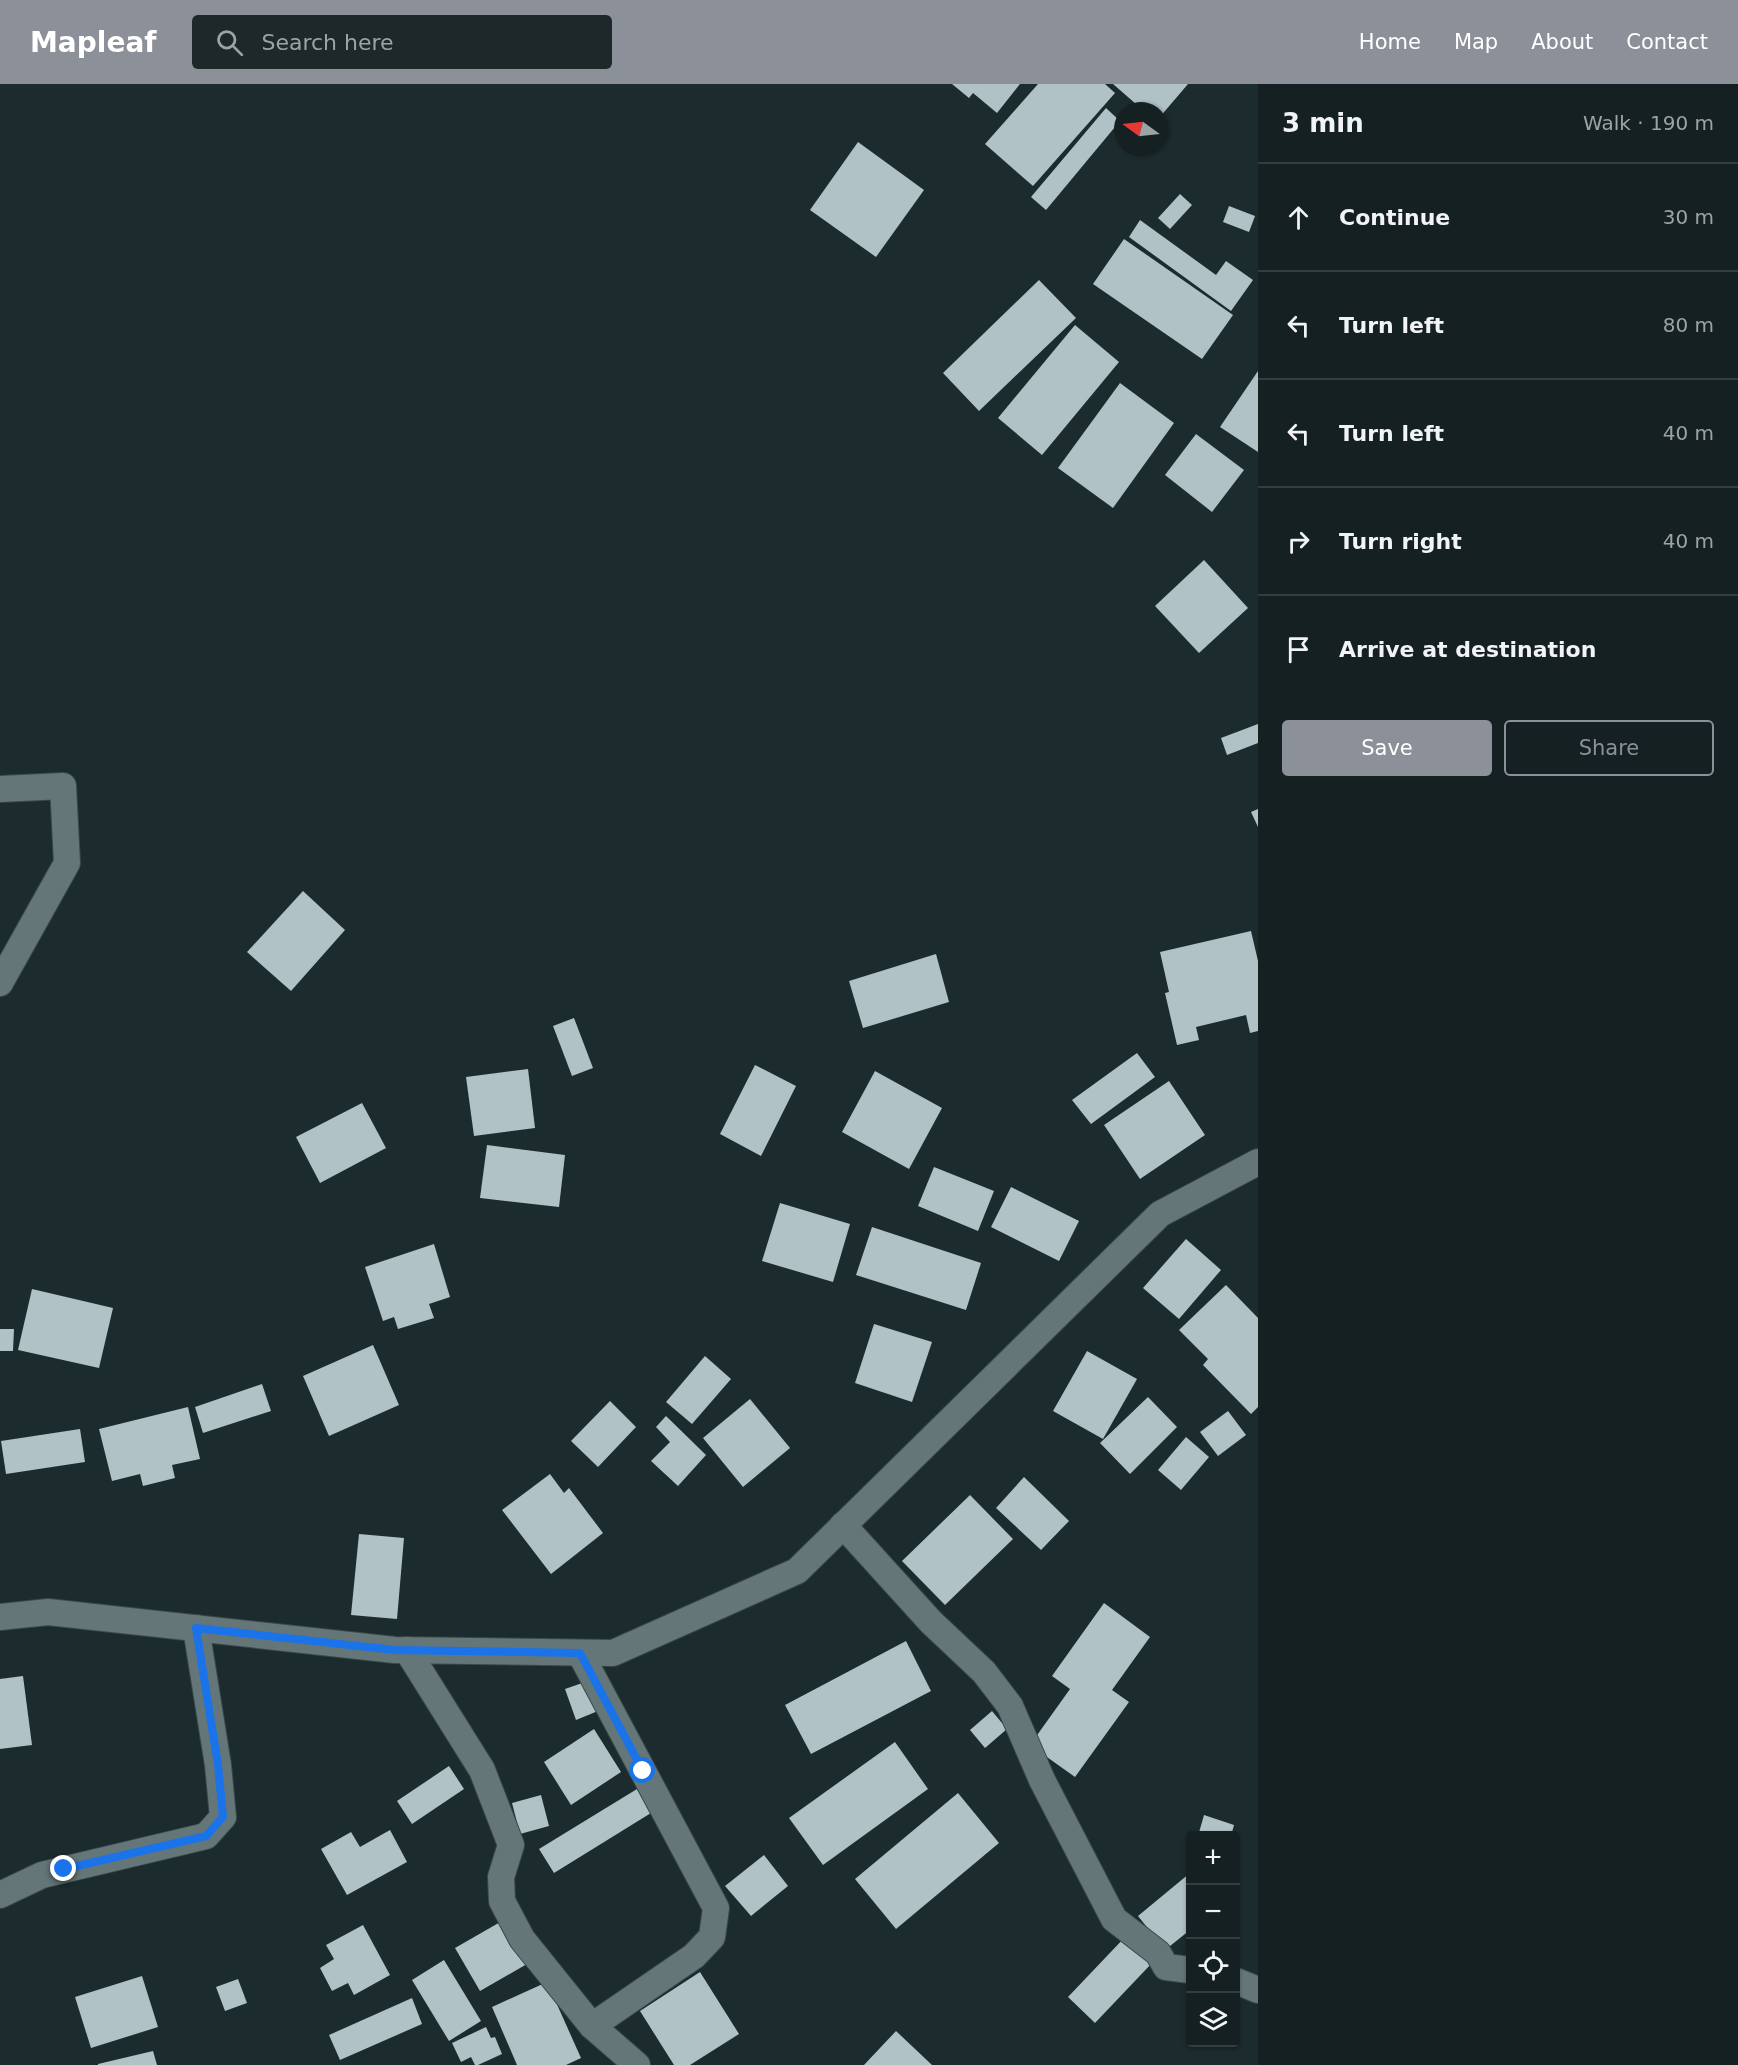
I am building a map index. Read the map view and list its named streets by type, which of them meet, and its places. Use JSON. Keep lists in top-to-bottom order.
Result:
{
  "north": "left",
  "page": {
    "header": "Mapleaf",
    "search": "Search here",
    "nav": [
      "Home",
      "Map",
      "About",
      "Contact"
    ],
    "heading": ["3 min", "Walk · 190 m"],
    "list": [
      ["Continue", "30 m"],
      ["Turn left", "80 m"],
      ["Turn left", "40 m"],
      ["Turn right", "40 m"],
      "Arrive at destination"
    ],
    "buttons": ["Save", "Share"],
    "map_buttons": ["+", "−"]
  }
}
